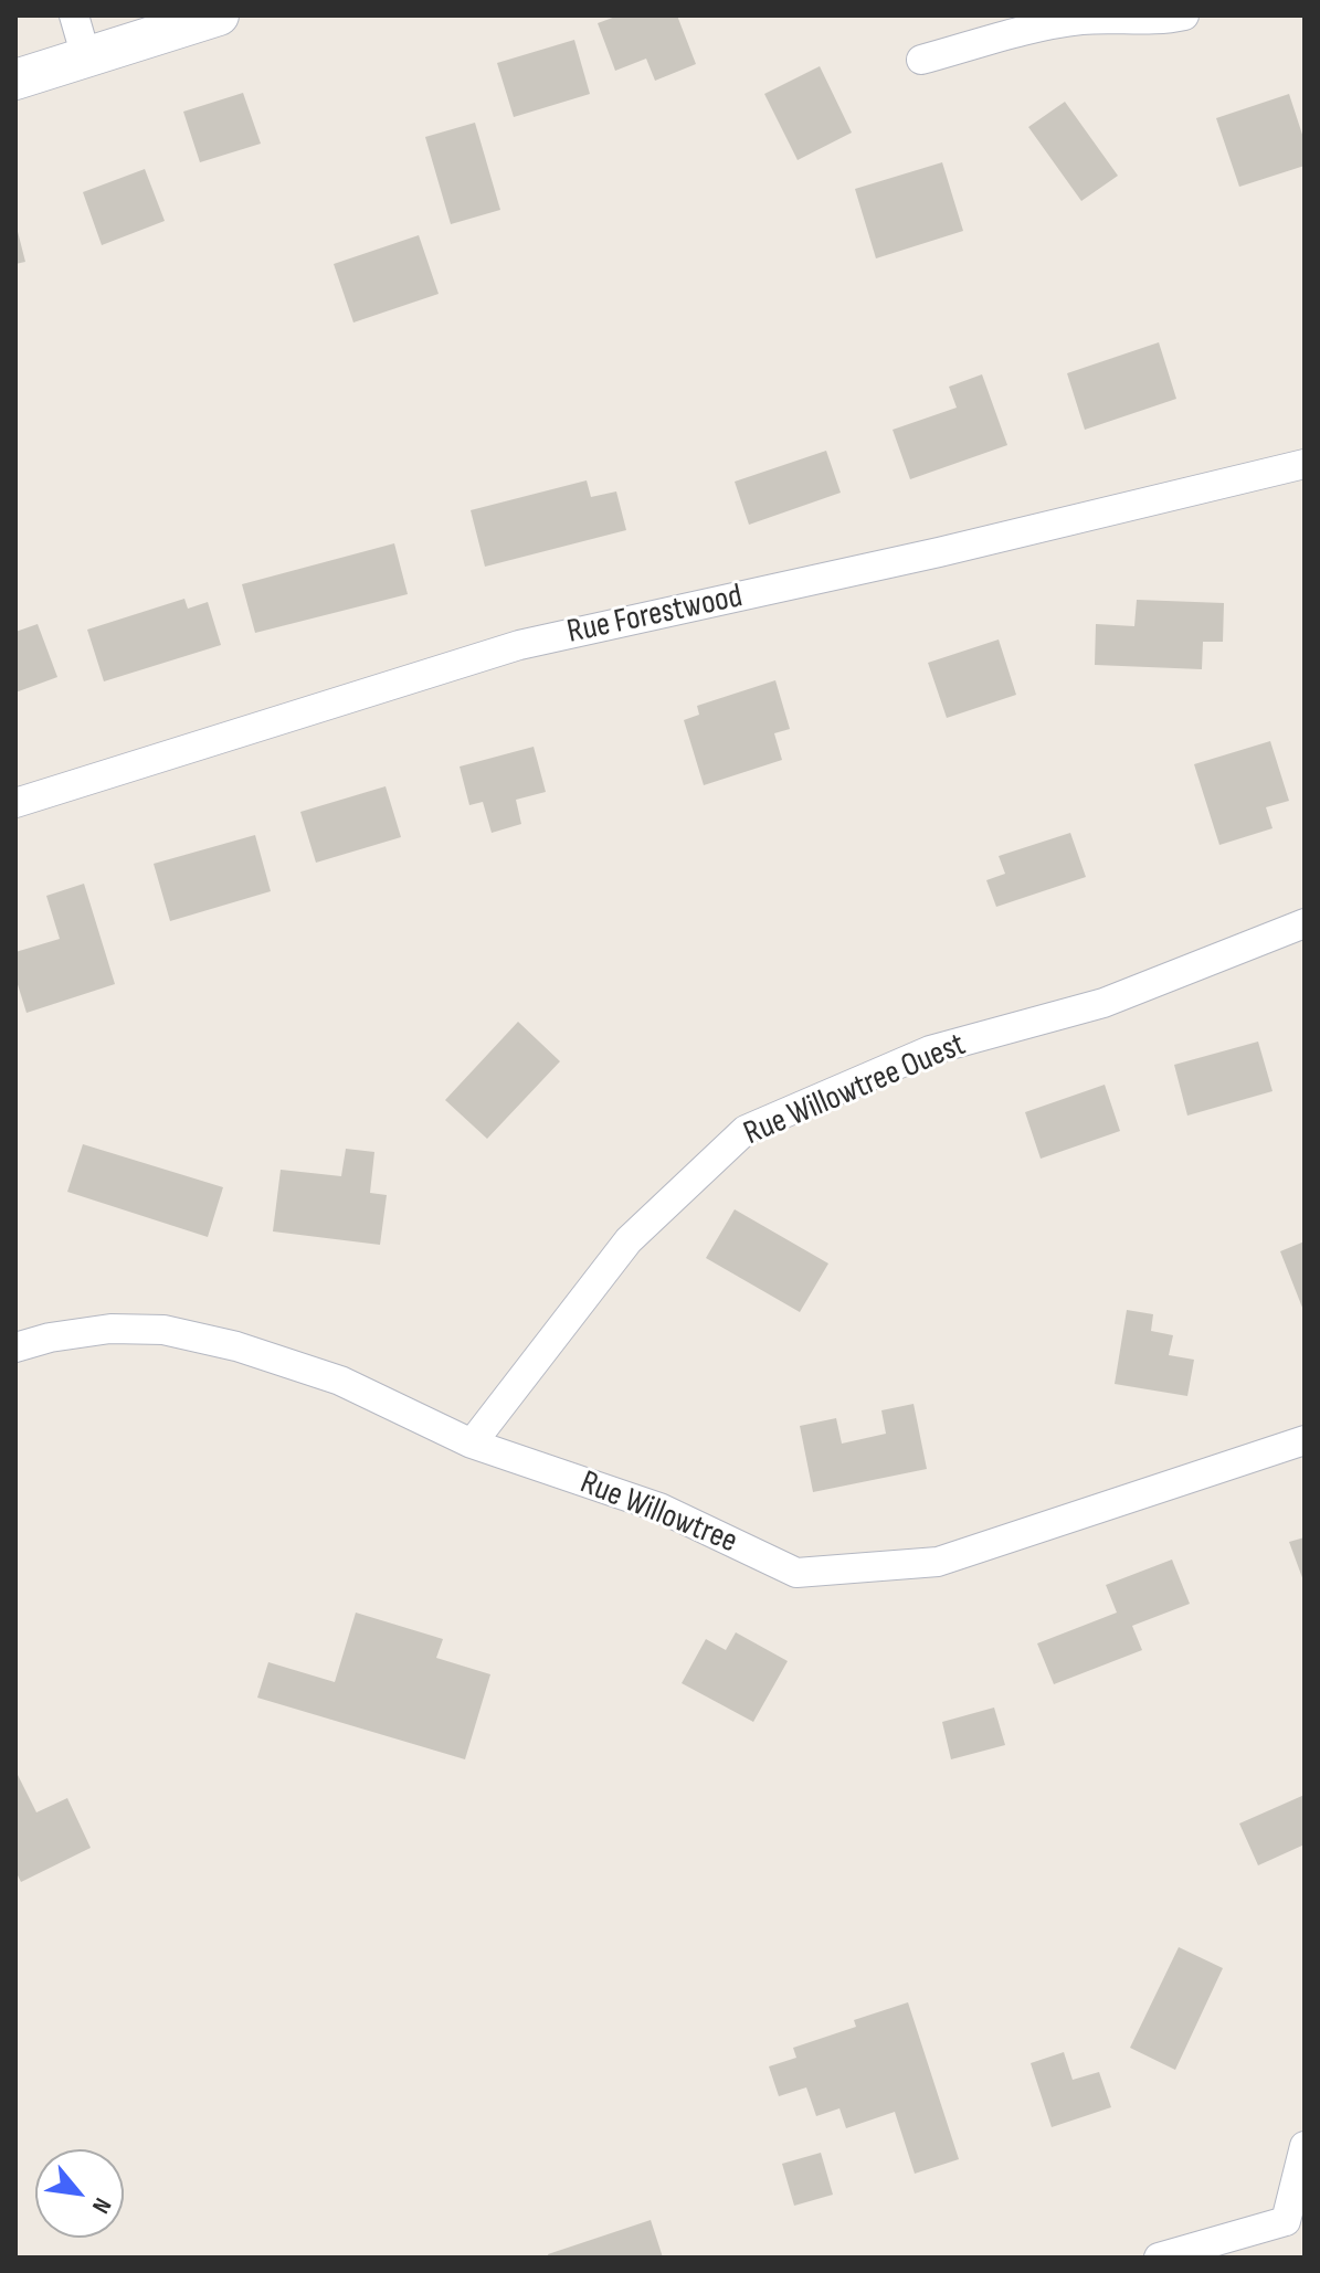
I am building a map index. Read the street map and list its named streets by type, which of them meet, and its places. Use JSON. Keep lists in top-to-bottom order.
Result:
{
  "streets": {
    "street": ["Rue Forestwood", "Rue Willowtree Ouest", "Rue Willowtree"]
  },
  "crossings": [
    ["Rue Willowtree Ouest", "Rue Willowtree"]
  ],
  "north": "bottom right"
}
